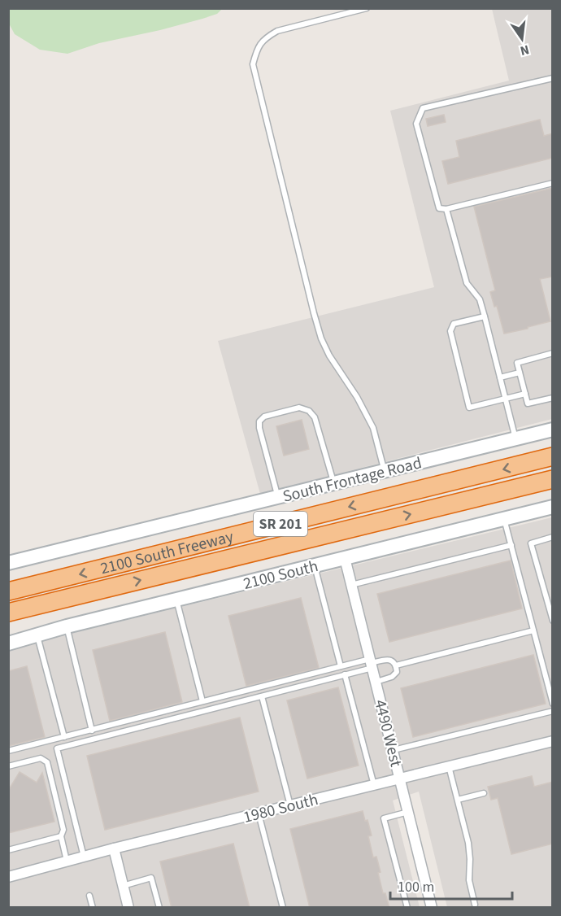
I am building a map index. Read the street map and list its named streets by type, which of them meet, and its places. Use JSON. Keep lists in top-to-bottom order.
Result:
{
  "streets": {
    "highway": ["SR 201", "2100 South Freeway"],
    "street": [
      "South Frontage Road",
      "2100 South",
      "4490 West",
      "1980 South"
    ]
  },
  "crossings": [
    ["2100 South", "4490 West"],
    ["4490 West", "1980 South"]
  ],
  "scale_bar": "100 m",
  "north": "bottom"
}
